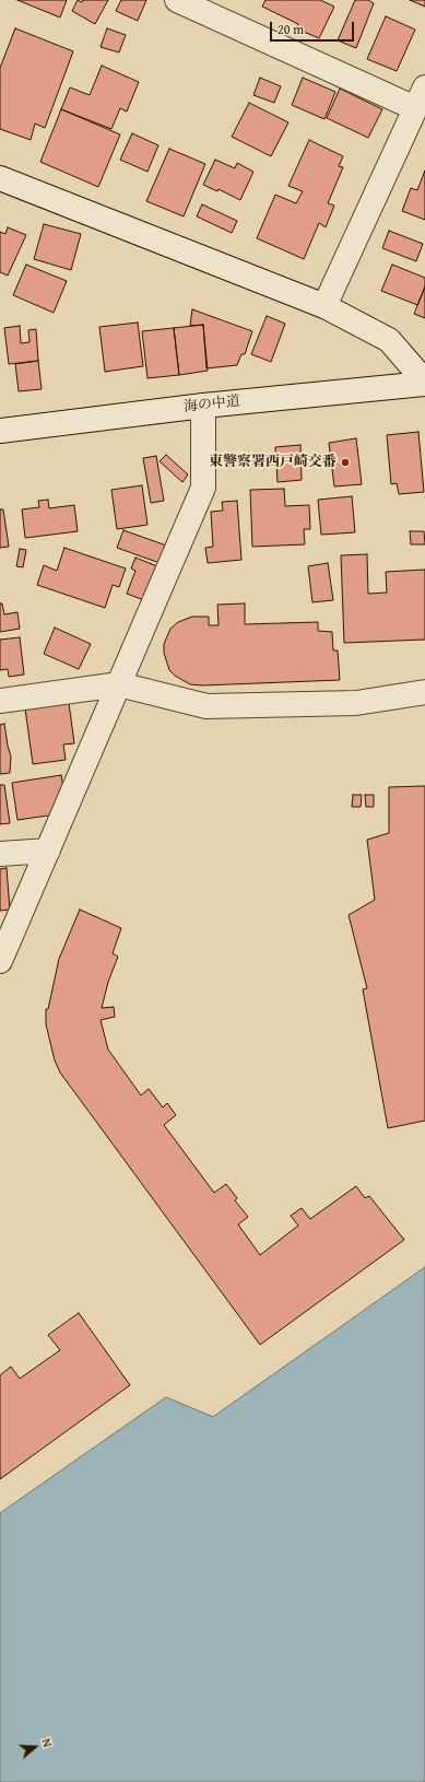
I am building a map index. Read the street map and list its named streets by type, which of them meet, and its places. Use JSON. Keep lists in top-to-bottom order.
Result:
{
  "streets": {
    "street": ["海の中道"]
  },
  "places": ["東警察署西戸崎交番"],
  "scale_bar": "20 m",
  "north": "right"
}
